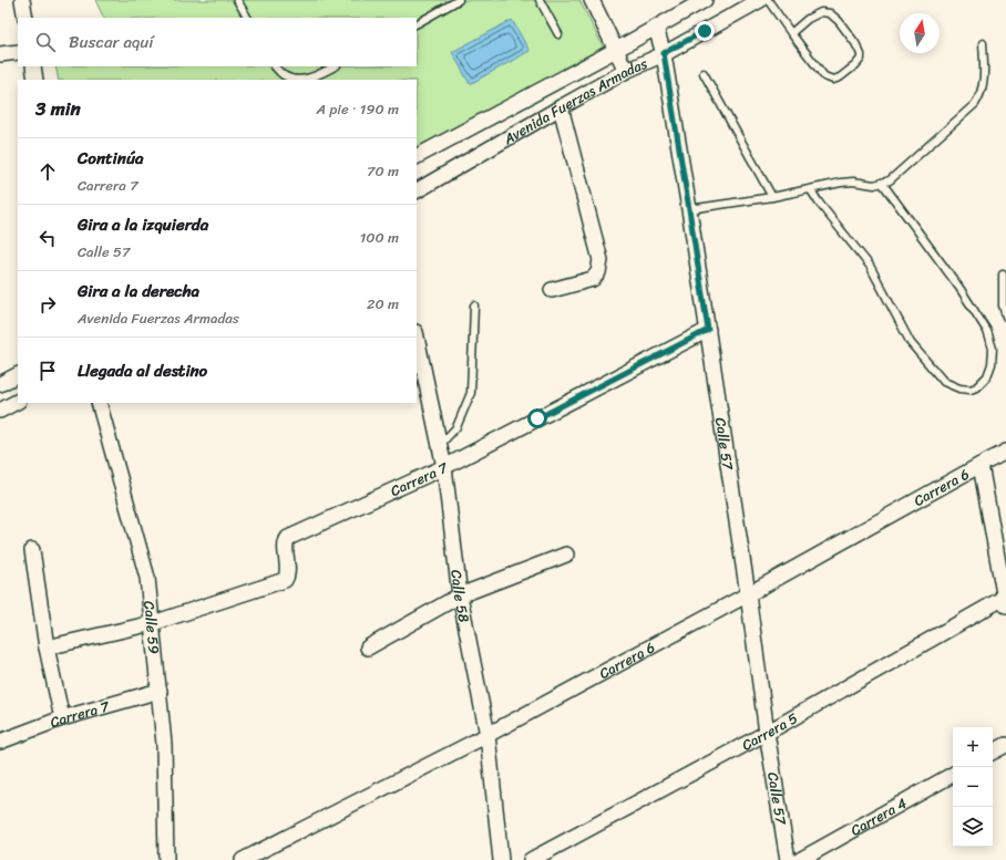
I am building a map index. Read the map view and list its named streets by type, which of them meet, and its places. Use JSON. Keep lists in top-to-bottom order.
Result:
{
  "streets": {
    "street": [
      "Avenida Fuerzas Armadas",
      "Calle 57",
      "Carrera 7",
      "Carrera 6",
      "Calle 58",
      "Calle 59",
      "Carrera 5",
      "Carrera 4"
    ]
  },
  "crossings": [
    ["Avenida Fuerzas Armadas", "Calle 57"],
    ["Calle 57", "Carrera 7"],
    ["Calle 57", "Carrera 6"],
    ["Calle 57", "Carrera 5"],
    ["Carrera 7", "Calle 58"],
    ["Carrera 7", "Calle 59"],
    ["Carrera 6", "Calle 58"]
  ],
  "north": "top",
  "page": {
    "search": "Buscar aquí",
    "heading": ["3 min", "A pie · 190 m"],
    "list": [
      ["Continúa", "Carrera 7", "70 m"],
      ["Gira a la izquierda", "Calle 57", "100 m"],
      ["Gira a la derecha", "Avenida Fuerzas Armadas", "20 m"],
      "Llegada al destino"
    ],
    "map_buttons": ["+", "−"]
  }
}
